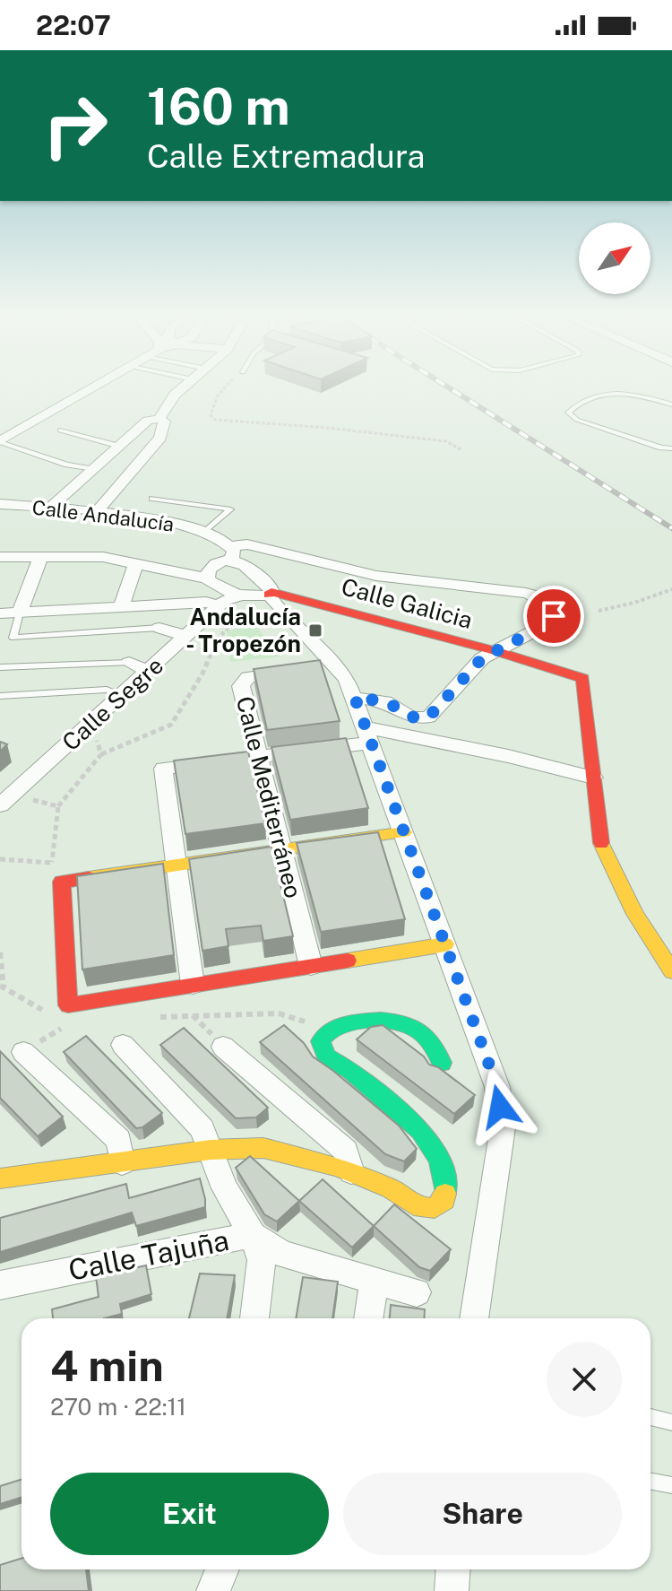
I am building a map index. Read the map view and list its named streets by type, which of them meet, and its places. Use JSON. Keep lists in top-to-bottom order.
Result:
{
  "streets": {
    "street": [
      "Calle Andalucía",
      "Calle Galicia",
      "Calle Segre",
      "Calle Mediterráneo",
      "Calle Tajuña"
    ]
  },
  "crossings": [
    ["Calle Galicia", "Calle Segre"]
  ],
  "places": {
    "transit": ["Andalucía - Tropezón"]
  },
  "north": "top right",
  "page": {
    "status": "22:07",
    "turn": ["160 m", "Calle Extremadura"],
    "heading": ["4 min", "270 m · 22:11"],
    "buttons": ["Exit", "Share"]
  }
}
